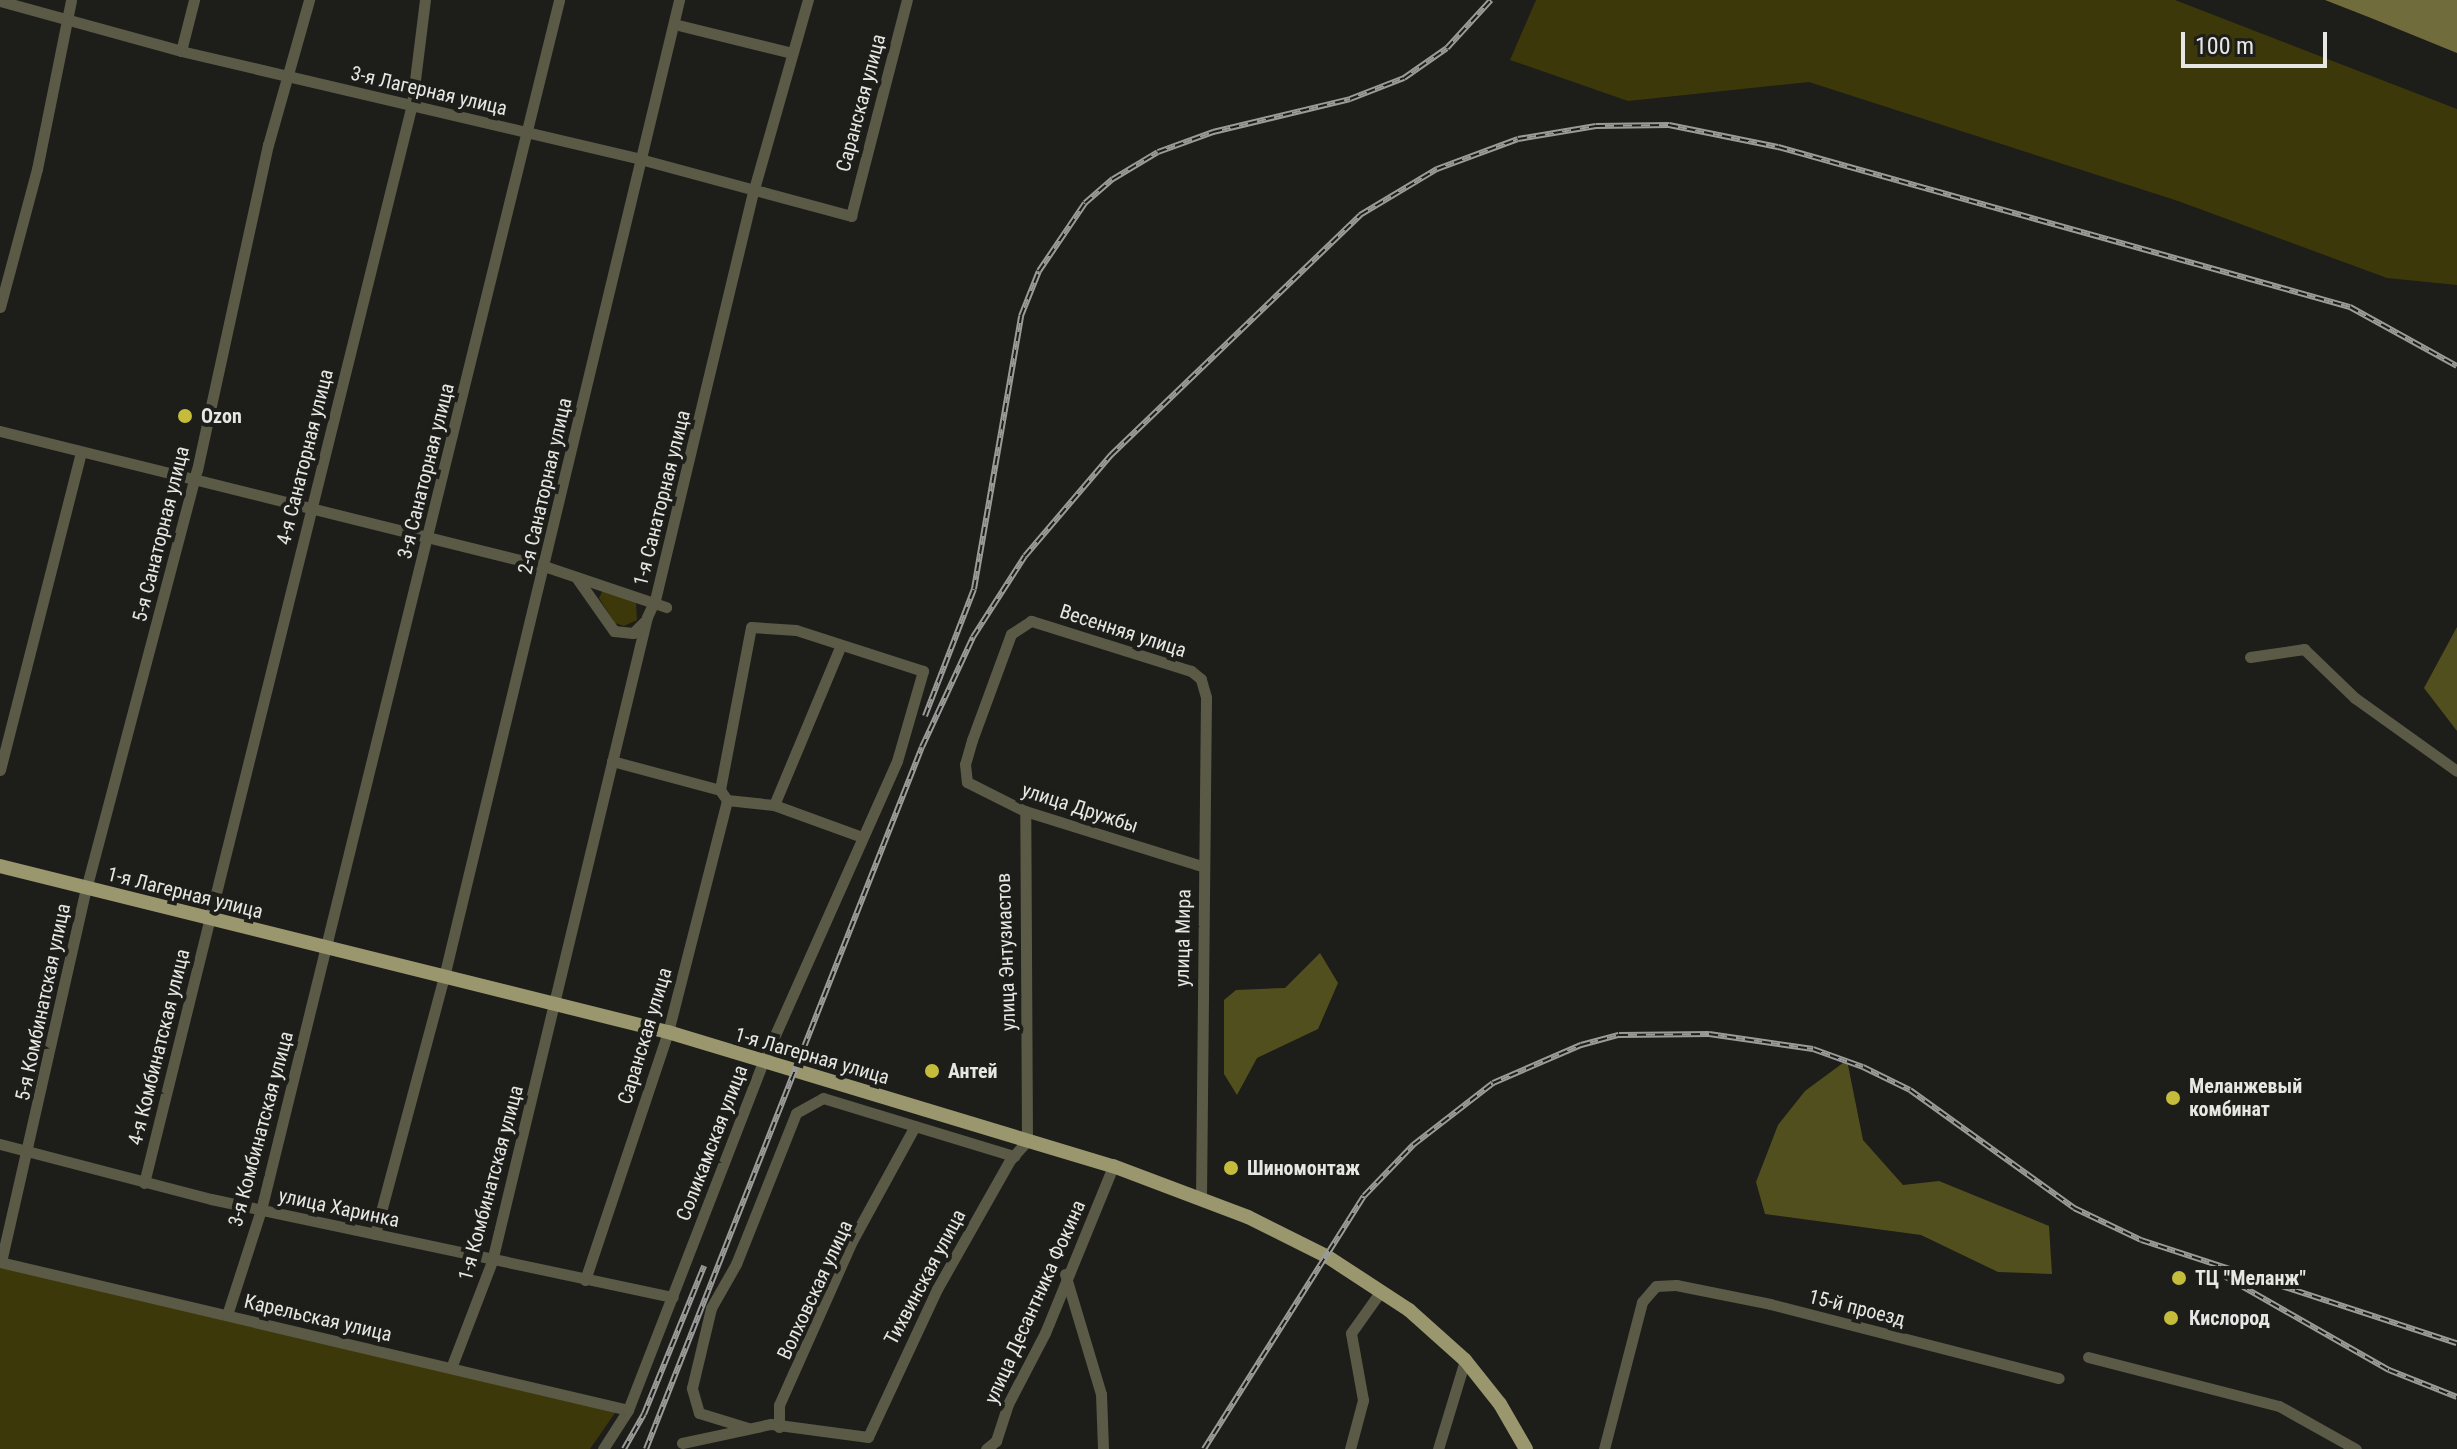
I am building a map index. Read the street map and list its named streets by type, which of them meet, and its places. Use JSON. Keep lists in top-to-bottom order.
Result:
{
  "streets": {
    "main road": ["1-я Лагерная улица"],
    "street": [
      "3-я Лагерная улица",
      "Саранская улица",
      "4-я Санаторная улица",
      "3-я Санаторная улица",
      "2-я Санаторная улица",
      "1-я Санаторная улица",
      "5-я Санаторная улица",
      "Весенняя улица",
      "улица Дружбы",
      "улица Мира",
      "улица Энтузиастов",
      "5-я Комбинатская улица",
      "4-я Комбинатская улица",
      "3-я Комбинатская улица",
      "Соликамская улица",
      "1-я Комбинатская улица",
      "улица Харинка",
      "Тихвинская улица",
      "Волховская улица",
      "улица Десантника Фокина",
      "15-й проезд",
      "Карельская улица"
    ]
  },
  "crossings": [
    ["3-я Лагерная улица", "Саранская улица"],
    ["3-я Лагерная улица", "4-я Санаторная улица"],
    ["3-я Лагерная улица", "3-я Санаторная улица"],
    ["3-я Лагерная улица", "2-я Санаторная улица"],
    ["3-я Лагерная улица", "1-я Санаторная улица"],
    ["3-я Лагерная улица", "5-я Санаторная улица"],
    ["Саранская улица", "1-я Лагерная улица"],
    ["Саранская улица", "Соликамская улица"],
    ["Саранская улица", "улица Харинка"],
    ["4-я Санаторная улица", "1-я Лагерная улица"],
    ["4-я Санаторная улица", "4-я Комбинатская улица"],
    ["3-я Санаторная улица", "1-я Лагерная улица"],
    ["3-я Санаторная улица", "3-я Комбинатская улица"],
    ["2-я Санаторная улица", "1-я Лагерная улица"],
    ["2-я Санаторная улица", "улица Харинка"],
    ["1-я Санаторная улица", "1-я Лагерная улица"],
    ["1-я Санаторная улица", "1-я Комбинатская улица"],
    ["5-я Санаторная улица", "1-я Лагерная улица"],
    ["5-я Санаторная улица", "5-я Комбинатская улица"],
    ["Весенняя улица", "улица Дружбы"],
    ["Весенняя улица", "улица Мира"],
    ["улица Дружбы", "улица Мира"],
    ["улица Дружбы", "улица Энтузиастов"],
    ["1-я Лагерная улица", "улица Мира"],
    ["1-я Лагерная улица", "улица Энтузиастов"],
    ["1-я Лагерная улица", "5-я Комбинатская улица"],
    ["1-я Лагерная улица", "4-я Комбинатская улица"],
    ["1-я Лагерная улица", "3-я Комбинатская улица"],
    ["1-я Лагерная улица", "Соликамская улица"],
    ["1-я Лагерная улица", "1-я Комбинатская улица"],
    ["1-я Лагерная улица", "Тихвинская улица"],
    ["1-я Лагерная улица", "улица Десантника Фокина"],
    ["улица Энтузиастов", "Тихвинская улица"],
    ["5-я Комбинатская улица", "улица Харинка"],
    ["5-я Комбинатская улица", "Карельская улица"],
    ["4-я Комбинатская улица", "улица Харинка"],
    ["3-я Комбинатская улица", "улица Харинка"],
    ["3-я Комбинатская улица", "Карельская улица"],
    ["Соликамская улица", "улица Харинка"],
    ["Соликамская улица", "Карельская улица"],
    ["1-я Комбинатская улица", "улица Харинка"],
    ["1-я Комбинатская улица", "Карельская улица"],
    ["Тихвинская улица", "Волховская улица"]
  ],
  "places": [
    "Ozon",
    "Антей",
    "Меланжевый комбинат",
    "Шиномонтаж",
    "ТЦ \"Меланж\"",
    "Кислород"
  ],
  "scale_bar": "100 m"
}
